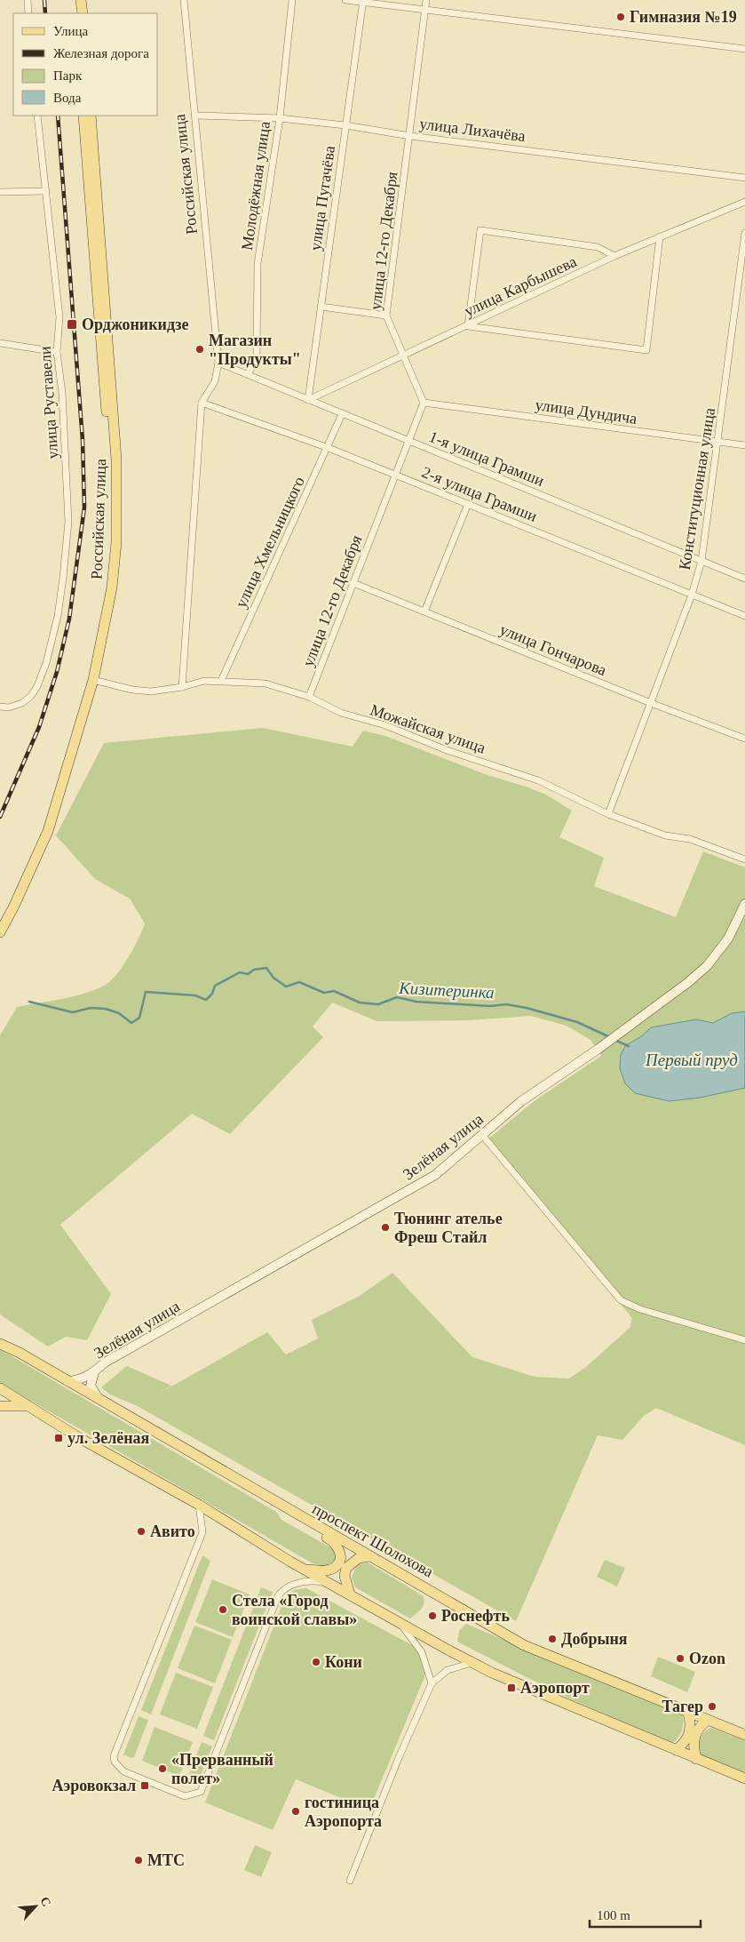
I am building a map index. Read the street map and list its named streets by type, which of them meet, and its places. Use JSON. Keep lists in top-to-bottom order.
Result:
{
  "streets": {
    "main road": ["Российская улица", "проспект Шолохова"],
    "street": [
      "улица Лихачёва",
      "Молодёжная улица",
      "улица Пугачёва",
      "улица 12-го Декабря",
      "улица Карбышева",
      "улица Руставели",
      "улица Дундича",
      "1-я улица Грамши",
      "Конституционная улица",
      "2-я улица Грамши",
      "улица Хмельницкого",
      "улица Гончарова",
      "Можайская улица",
      "Зелёная улица"
    ]
  },
  "crossings": [
    ["улица Лихачёва", "Российская улица"],
    ["улица Лихачёва", "Молодёжная улица"],
    ["улица Лихачёва", "улица Пугачёва"],
    ["улица Лихачёва", "улица 12-го Декабря"],
    ["Российская улица", "1-я улица Грамши"],
    ["Российская улица", "2-я улица Грамши"],
    ["Российская улица", "Можайская улица"],
    ["Молодёжная улица", "1-я улица Грамши"],
    ["улица Пугачёва", "улица Карбышева"],
    ["улица Пугачёва", "1-я улица Грамши"],
    ["улица 12-го Декабря", "улица Карбышева"],
    ["улица 12-го Декабря", "улица Дундича"],
    ["улица 12-го Декабря", "1-я улица Грамши"],
    ["улица 12-го Декабря", "2-я улица Грамши"],
    ["улица 12-го Декабря", "улица Гончарова"],
    ["улица 12-го Декабря", "Можайская улица"],
    ["улица Карбышева", "1-я улица Грамши"],
    ["улица Дундича", "Конституционная улица"],
    ["1-я улица Грамши", "Конституционная улица"],
    ["1-я улица Грамши", "улица Хмельницкого"],
    ["Конституционная улица", "2-я улица Грамши"],
    ["Конституционная улица", "улица Гончарова"],
    ["Конституционная улица", "Можайская улица"],
    ["2-я улица Грамши", "улица Хмельницкого"],
    ["улица Хмельницкого", "Можайская улица"],
    ["Зелёная улица", "проспект Шолохова"]
  ],
  "water": ["Кизитеринка", "Первый пруд"],
  "places": {
    "other": [
      "Гимназия №19",
      "Магазин \"Продукты\"",
      "Тюнинг ателье Фреш Стайл",
      "Авито",
      "Стела «Город воинской славы»",
      "Роснефть",
      "Добрыня",
      "Ozon",
      "Кони",
      "Тагер",
      "«Пpepвaнный пoлeт»",
      "гостиница Аэропорта",
      "МТС"
    ],
    "transit": [
      "Орджоникидзе",
      "ул. Зелёная",
      "Аэропорт",
      "Аэровокзал"
    ]
  },
  "legend": [
    "Улица",
    "Железная дорога",
    "Парк",
    "Вода"
  ],
  "scale_bar": "100 m",
  "north": "top right"
}
